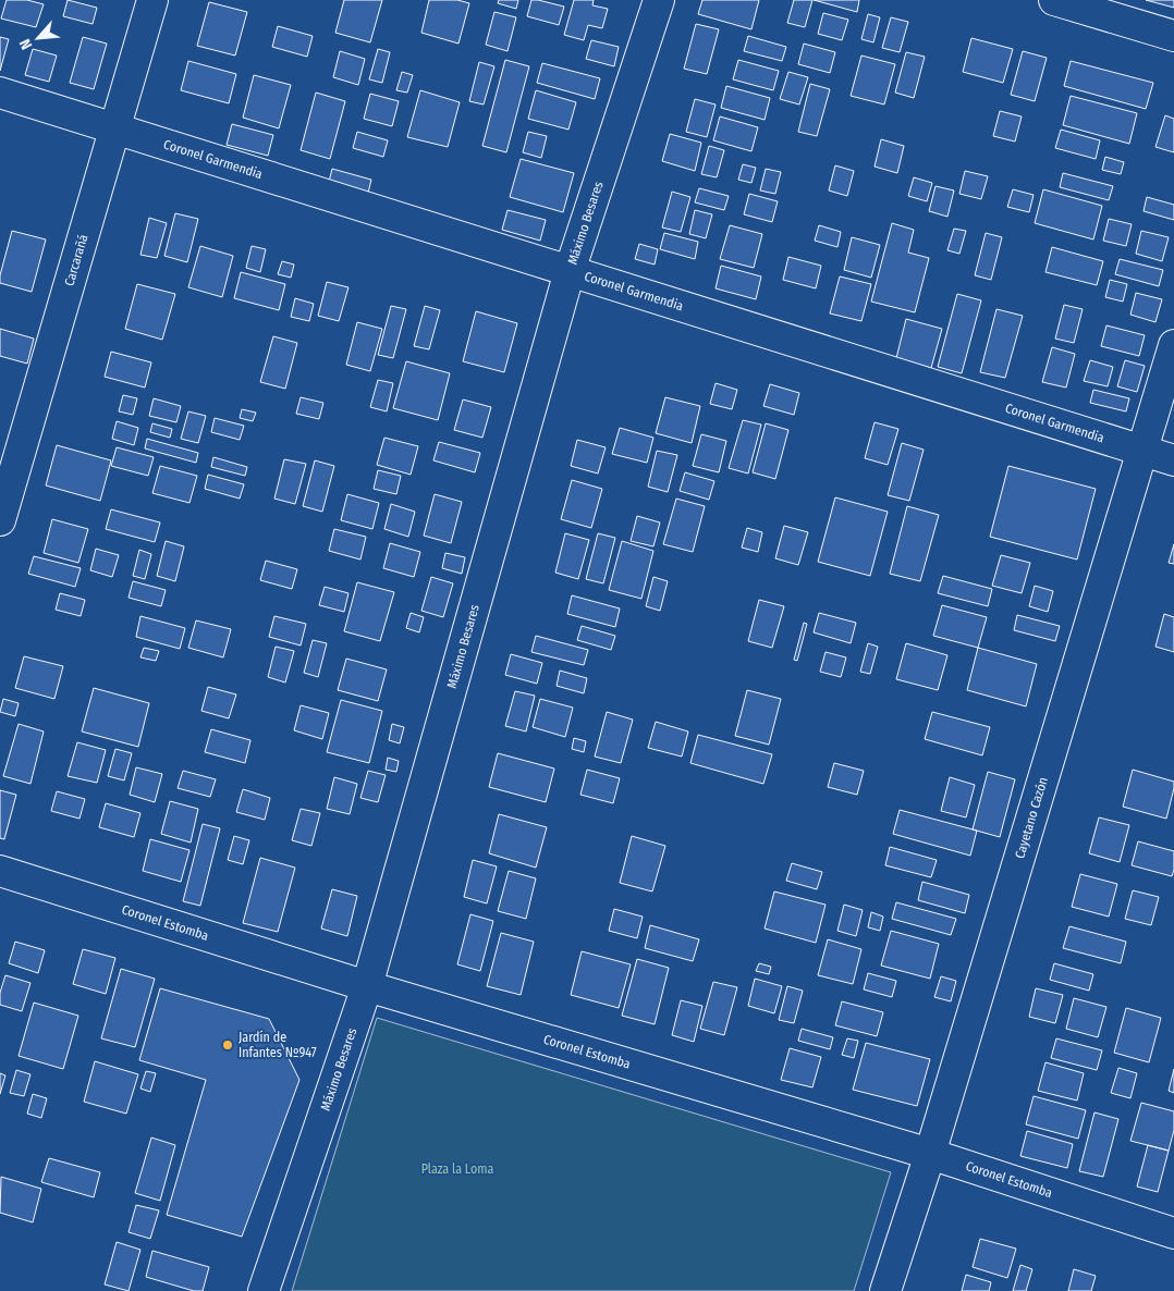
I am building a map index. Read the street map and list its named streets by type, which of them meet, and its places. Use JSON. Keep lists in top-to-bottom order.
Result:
{
  "streets": {
    "street": [
      "Coronel Garmendia",
      "Máximo Besares",
      "Carcarañá",
      "Cayetano Cazón",
      "Coronel Estomba"
    ]
  },
  "crossings": [
    ["Coronel Garmendia", "Máximo Besares"],
    ["Coronel Garmendia", "Carcarañá"],
    ["Coronel Garmendia", "Cayetano Cazón"],
    ["Máximo Besares", "Coronel Estomba"],
    ["Cayetano Cazón", "Coronel Estomba"]
  ],
  "parks": ["Plaza la Loma"],
  "places": ["Jardín de Infantes Nº947"],
  "north": "bottom left"
}
